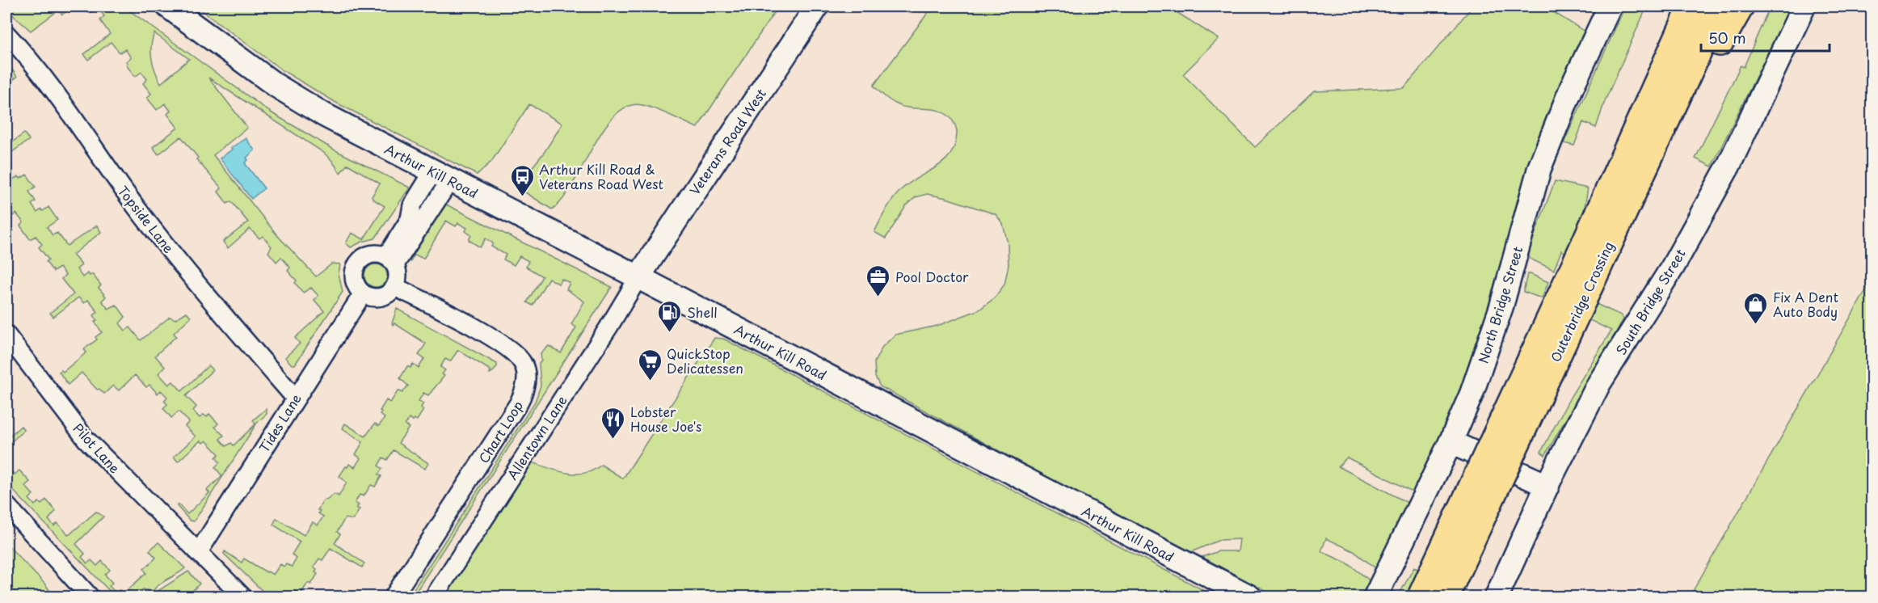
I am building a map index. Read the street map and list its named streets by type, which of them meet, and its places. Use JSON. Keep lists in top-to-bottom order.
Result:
{
  "streets": {
    "highway": ["Outerbridge Crossing"],
    "street": [
      "Veterans Road West",
      "Arthur Kill Road",
      "Topside Lane",
      "South Bridge Street",
      "North Bridge Street",
      "Tides Lane",
      "Chart Loop",
      "Allentown Lane",
      "Pilot Lane"
    ]
  },
  "crossings": [
    ["Veterans Road West", "Arthur Kill Road"],
    ["Veterans Road West", "Allentown Lane"],
    ["Arthur Kill Road", "Allentown Lane"],
    ["Topside Lane", "Tides Lane"],
    ["Tides Lane", "Chart Loop"],
    ["Tides Lane", "Pilot Lane"]
  ],
  "places": {
    "bus stop": ["Arthur Kill Road & Veterans Road West"],
    "office": ["Pool Doctor"],
    "shop": ["Fix A Dent Auto Body"],
    "fuel station": ["Shell"],
    "supermarket": ["QuickStop Delicatessen"],
    "restaurant": ["Lobster House Joe's"]
  },
  "scale_bar": "50 m"
}
